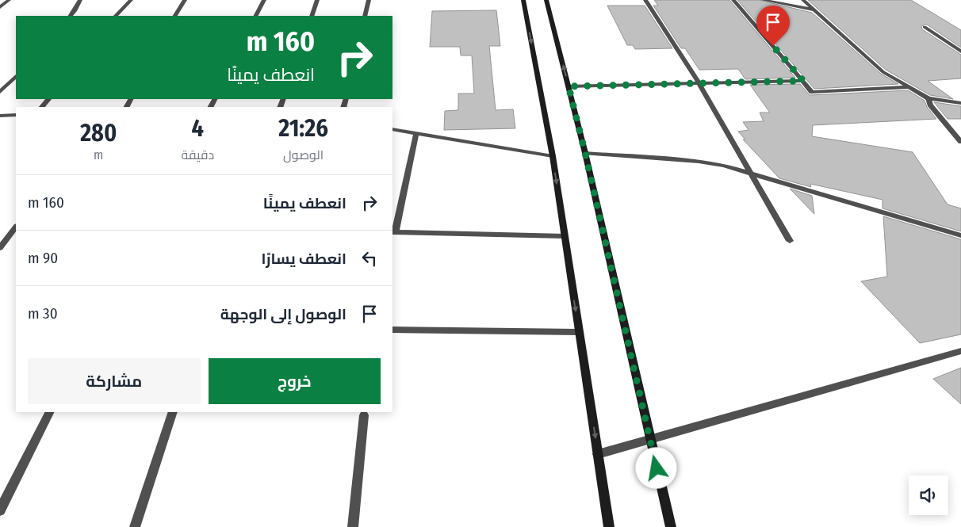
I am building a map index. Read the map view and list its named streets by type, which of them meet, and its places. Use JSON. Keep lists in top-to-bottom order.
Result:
{
  "page": {
    "turn": ["160 m", "انعطف يمينًا"],
    "eta": [
      "21:26",
      "الوصول",
      "4",
      "دقيقة",
      "280",
      "m"
    ],
    "list": [
      {
        "name": "انعطف يمينًا",
        "value": "160 m"
      },
      {
        "name": "انعطف يسارًا",
        "value": "90 m"
      },
      {
        "name": "الوصول إلى الوجهة",
        "value": "30 m"
      }
    ],
    "buttons": ["خروج", "مشاركة"]
  }
}
